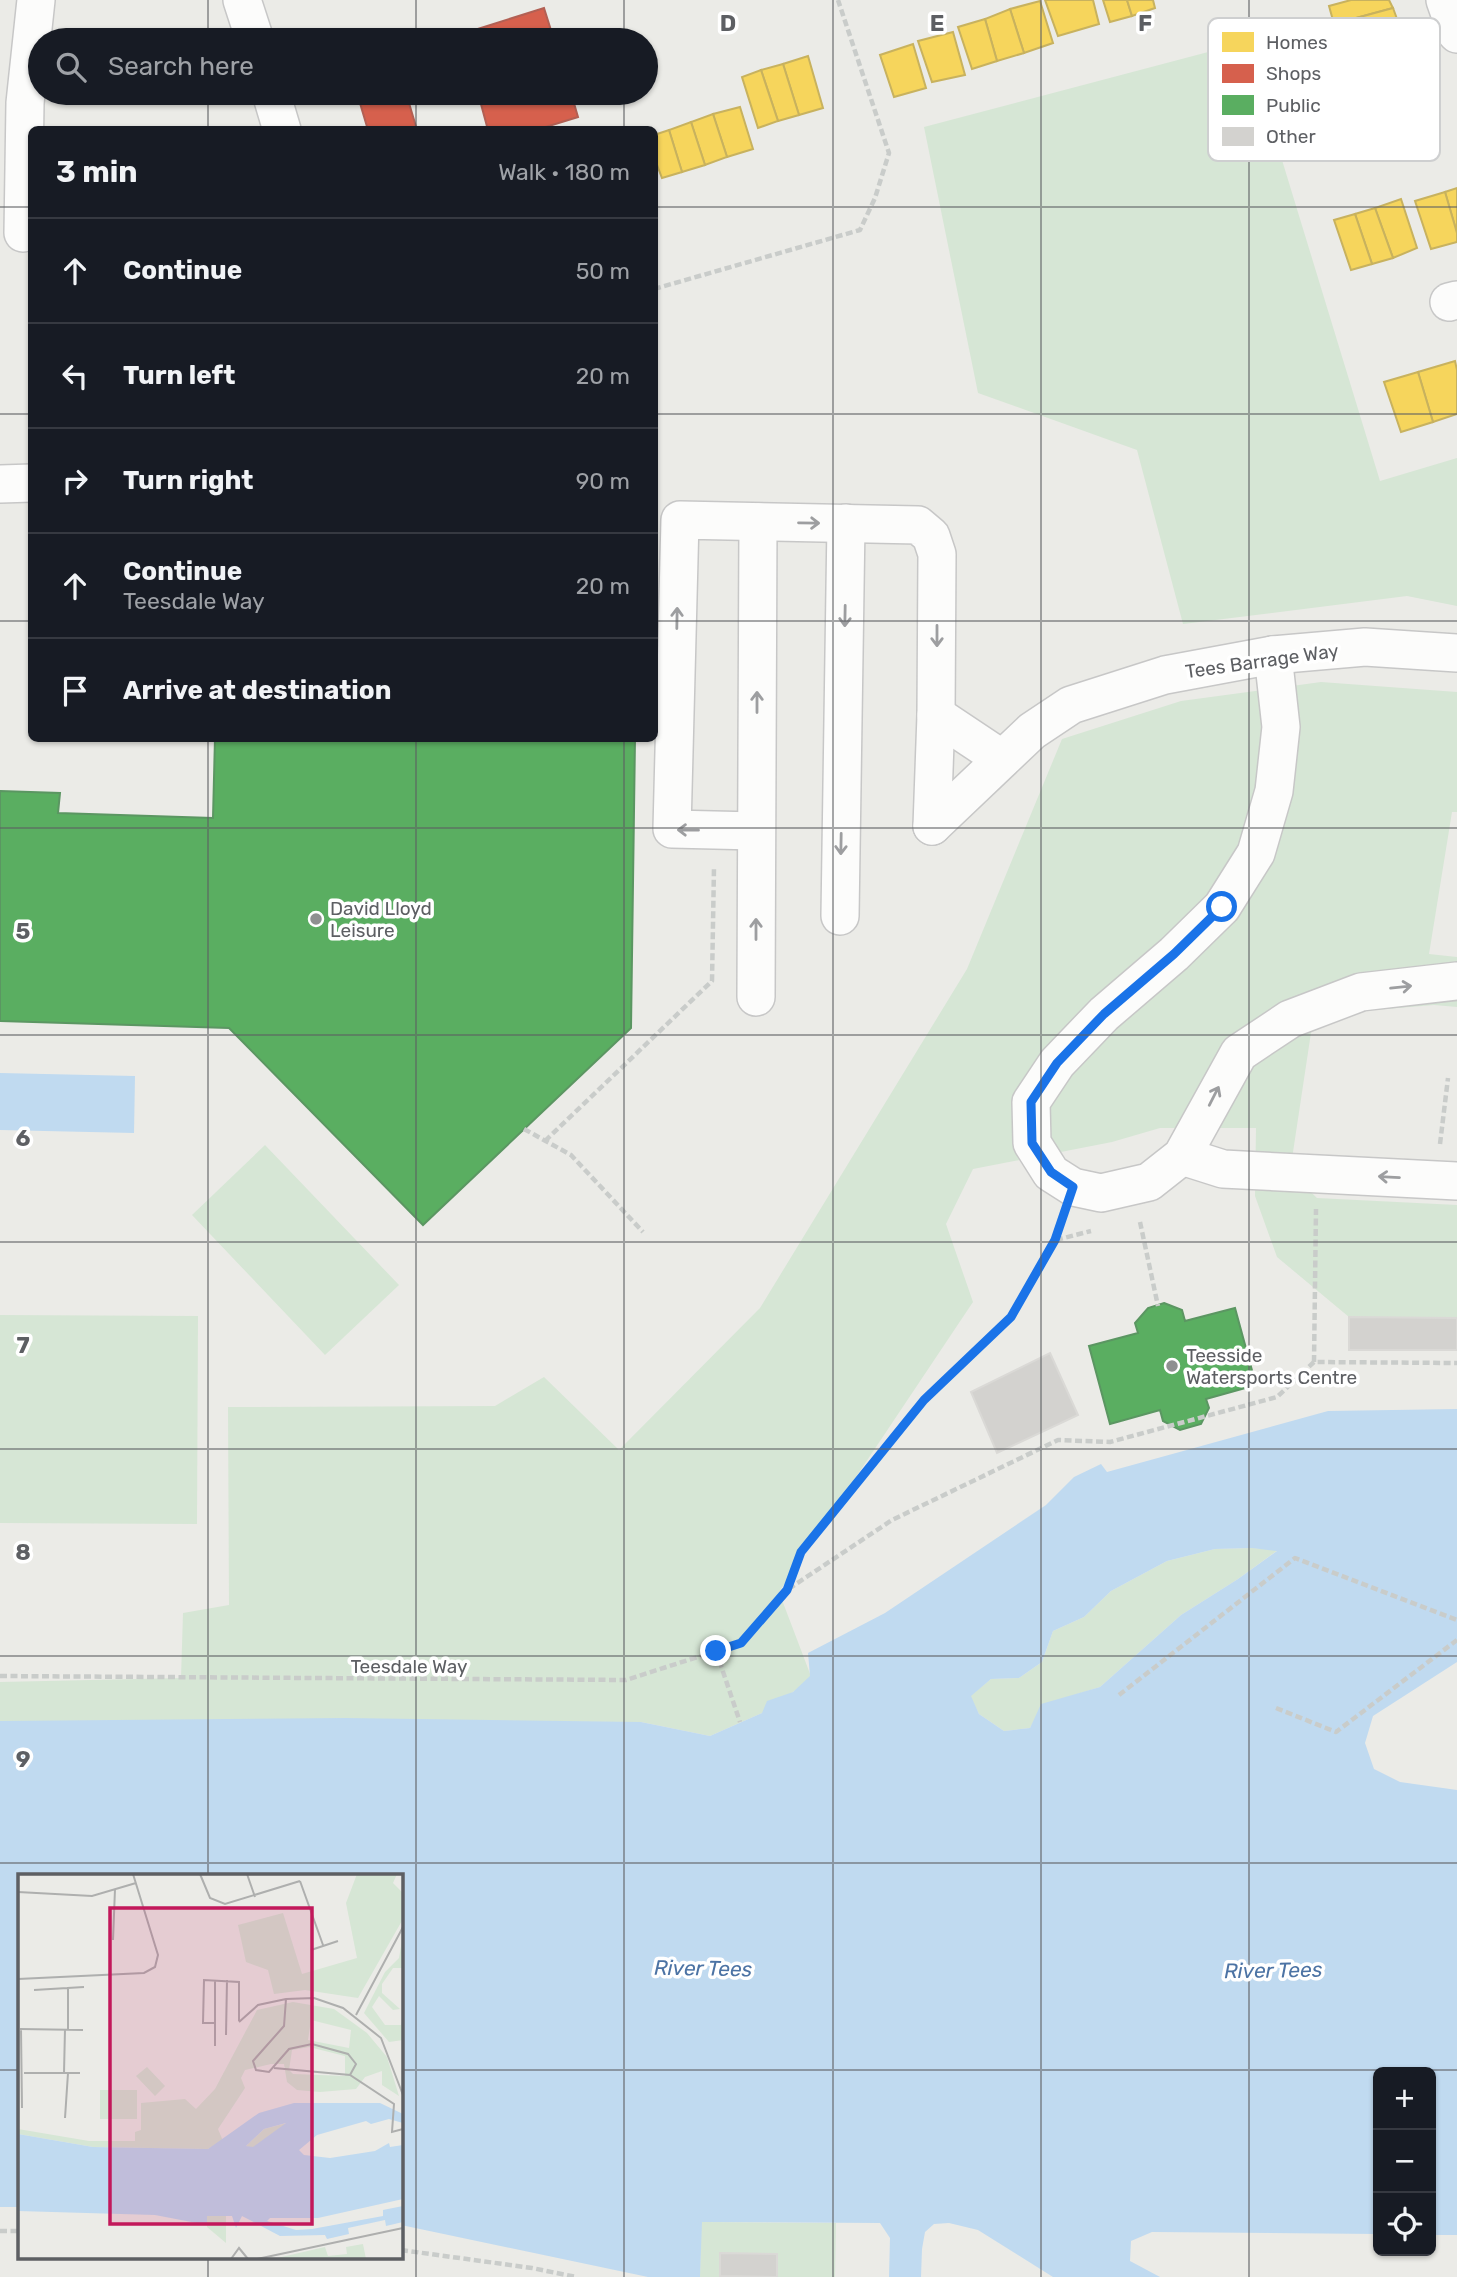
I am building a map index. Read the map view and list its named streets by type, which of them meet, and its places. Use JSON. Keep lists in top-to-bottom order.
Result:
{
  "streets": {
    "street": ["Tees Barrage Way"],
    "path": ["Teesdale Way"]
  },
  "water": ["River Tees"],
  "places": ["David Lloyd Leisure", "Teesside Watersports Centre"],
  "legend": [
    "Homes",
    "Shops",
    "Public",
    "Other"
  ],
  "page": {
    "search": "Search here",
    "heading": ["3 min", "Walk · 180 m"],
    "list": [
      ["Continue", "50 m"],
      ["Turn left", "20 m"],
      ["Turn right", "90 m"],
      ["Continue", "Teesdale Way", "20 m"],
      "Arrive at destination"
    ],
    "map_buttons": ["+", "−"]
  },
  "grid": {
    "columns": ["D", "E", "F"],
    "rows": [
      "5",
      "6",
      "7",
      "8",
      "9"
    ]
  }
}
